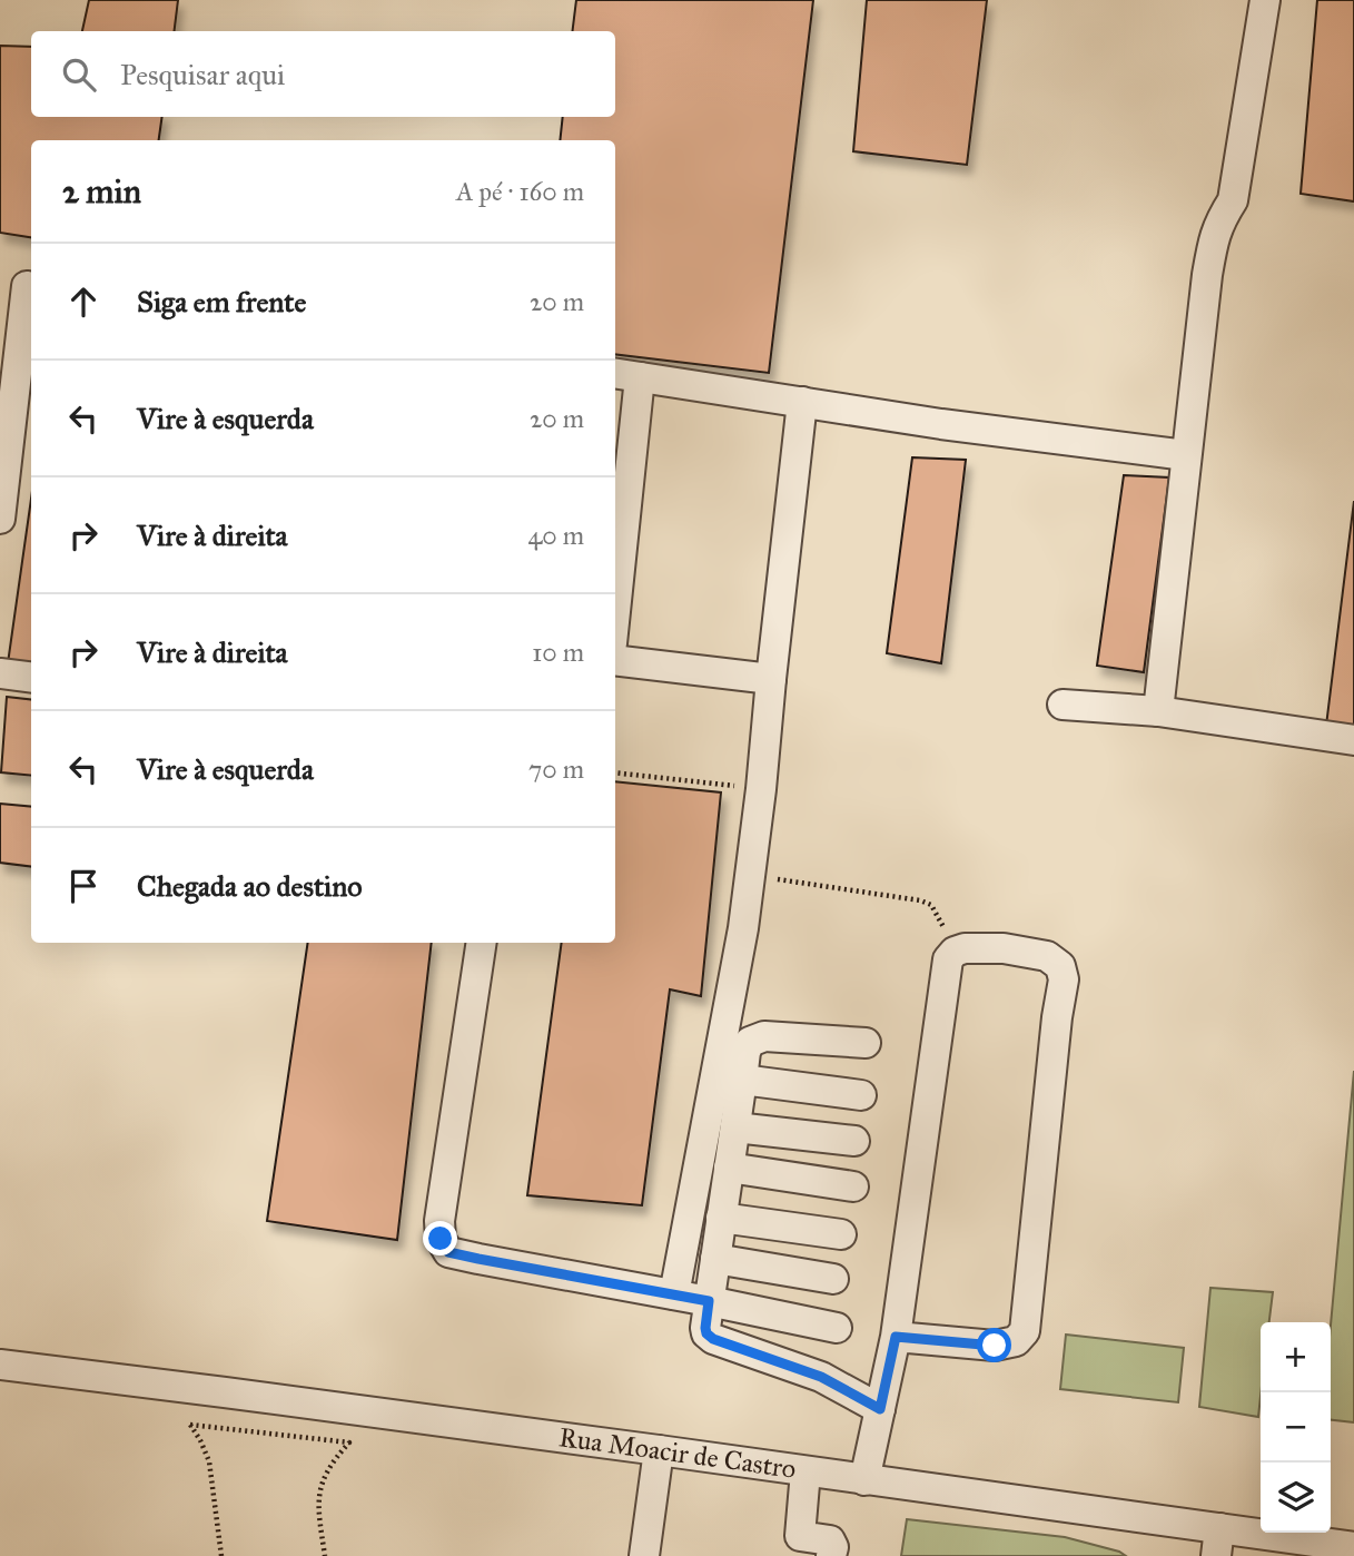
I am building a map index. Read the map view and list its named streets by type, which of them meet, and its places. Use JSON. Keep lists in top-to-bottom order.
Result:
{
  "streets": {
    "street": ["Rua Moacir de Castro"]
  },
  "page": {
    "search": "Pesquisar aqui",
    "heading": ["2 min", "A pé · 160 m"],
    "list": [
      ["Siga em frente", "20 m"],
      ["Vire à esquerda", "20 m"],
      ["Vire à direita", "40 m"],
      ["Vire à direita", "10 m"],
      ["Vire à esquerda", "70 m"],
      "Chegada ao destino"
    ],
    "map_buttons": ["+", "−"]
  }
}
